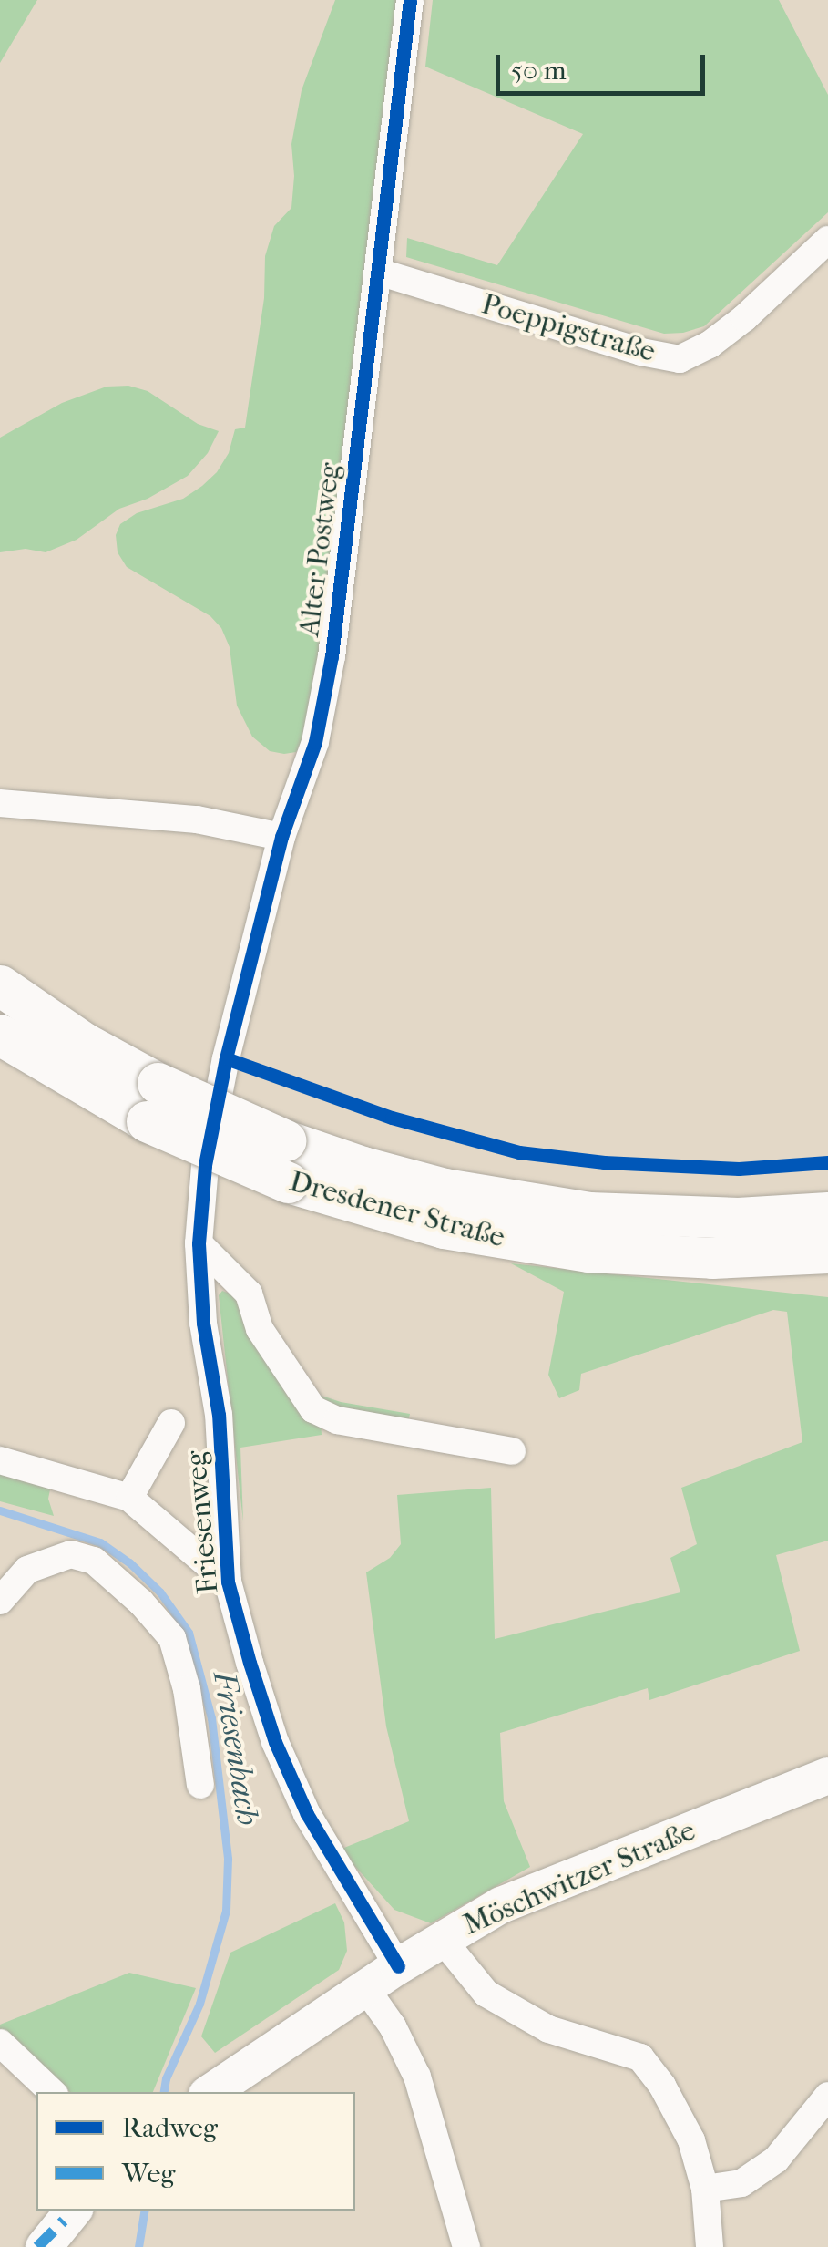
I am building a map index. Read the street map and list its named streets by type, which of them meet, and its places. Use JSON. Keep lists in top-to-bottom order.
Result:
{
  "streets": {
    "main road": ["Dresdener Straße", "Möschwitzer Straße"],
    "street": ["Poeppigstraße", "Alter Postweg", "Friesenweg"]
  },
  "crossings": [
    ["Poeppigstraße", "Alter Postweg"],
    ["Alter Postweg", "Friesenweg"],
    ["Friesenweg", "Möschwitzer Straße"]
  ],
  "water": ["Friesenbach"],
  "legend": ["Radweg", "Weg"],
  "scale_bar": "50 m"
}
